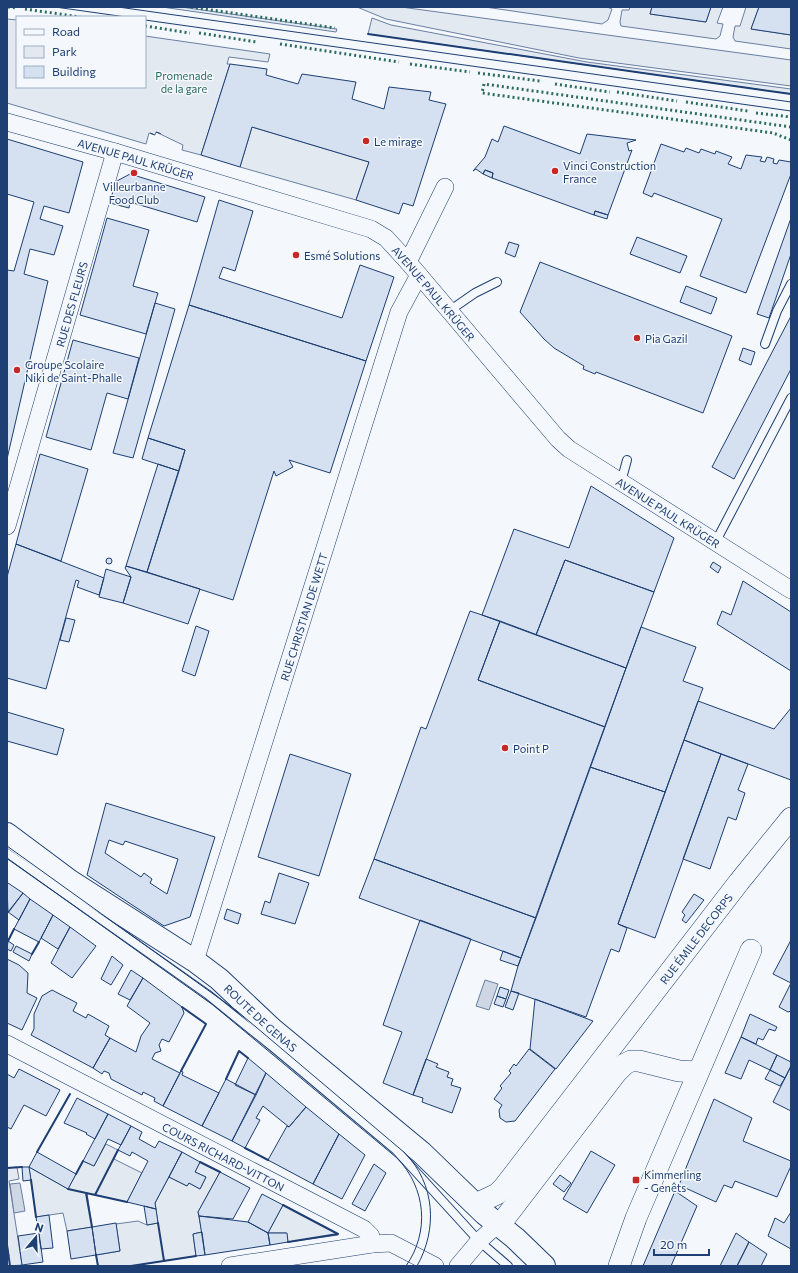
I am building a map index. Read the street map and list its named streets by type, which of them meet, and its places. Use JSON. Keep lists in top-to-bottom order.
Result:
{
  "streets": {
    "main road": ["ROUTE DE GENAS"],
    "street": [
      "AVENUE PAUL KRÜGER",
      "RUE DES FLEURS",
      "RUE CHRISTIAN DE WETT",
      "RUE ÉMILE DECORPS",
      "COURS RICHARD-VITTON"
    ]
  },
  "crossings": [
    ["AVENUE PAUL KRÜGER", "RUE DES FLEURS"],
    ["AVENUE PAUL KRÜGER", "RUE CHRISTIAN DE WETT"],
    ["RUE CHRISTIAN DE WETT", "ROUTE DE GENAS"],
    ["RUE ÉMILE DECORPS", "ROUTE DE GENAS"]
  ],
  "parks": ["Promenade de la gare"],
  "places": {
    "other": [
      "Le mirage",
      "Vinci Construction France",
      "Villeurbanne Food Club",
      "Esmé Solutions",
      "Pia Gazil",
      "Groupe Scolaire Niki de Saint-Phalle",
      "Point P"
    ],
    "transit": ["Kimmerling - Genêts"]
  },
  "legend": ["Road", "Park", "Building"],
  "scale_bar": "20 m",
  "north": "top"
}
